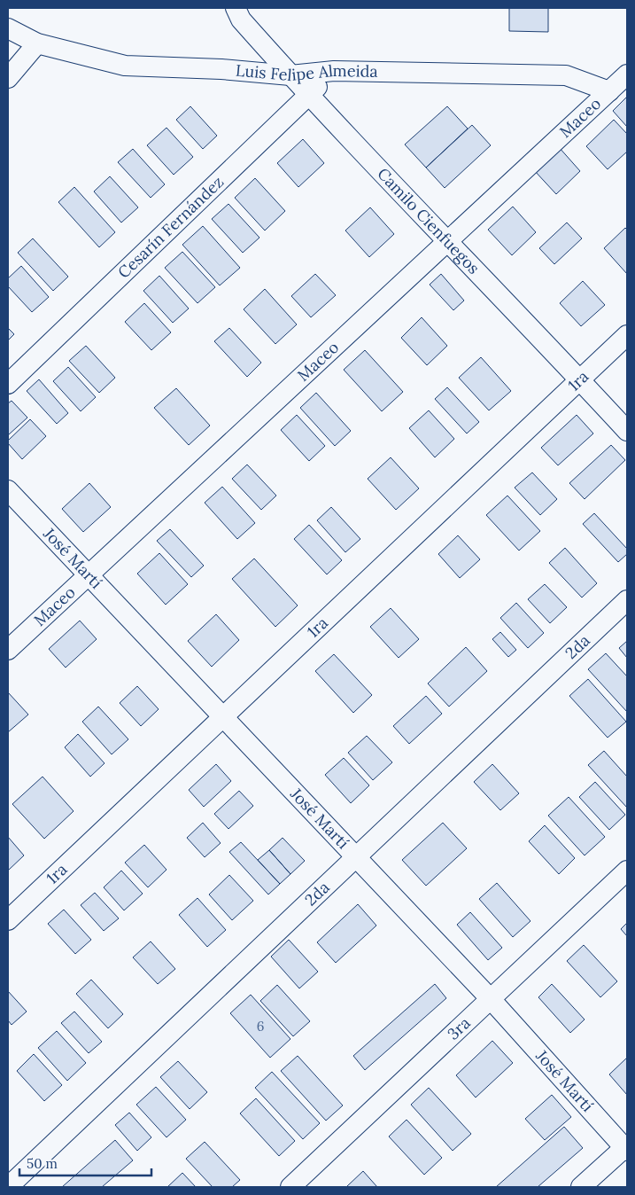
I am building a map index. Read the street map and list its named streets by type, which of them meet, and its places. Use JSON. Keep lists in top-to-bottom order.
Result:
{
  "streets": {
    "street": [
      "Luis Felipe Almeida",
      "Maceo",
      "Camilo Cienfuegos",
      "Cesarín Fernández",
      "1ra",
      "José Martí",
      "2da",
      "3ra"
    ]
  },
  "crossings": [
    ["Luis Felipe Almeida", "Maceo"],
    ["Luis Felipe Almeida", "Camilo Cienfuegos"],
    ["Luis Felipe Almeida", "Cesarín Fernández"],
    ["Maceo", "Camilo Cienfuegos"],
    ["Maceo", "José Martí"],
    ["Camilo Cienfuegos", "Cesarín Fernández"],
    ["Camilo Cienfuegos", "1ra"],
    ["1ra", "José Martí"],
    ["José Martí", "2da"],
    ["José Martí", "3ra"]
  ],
  "house_numbers": ["6"],
  "scale_bar": "50 m"
}
